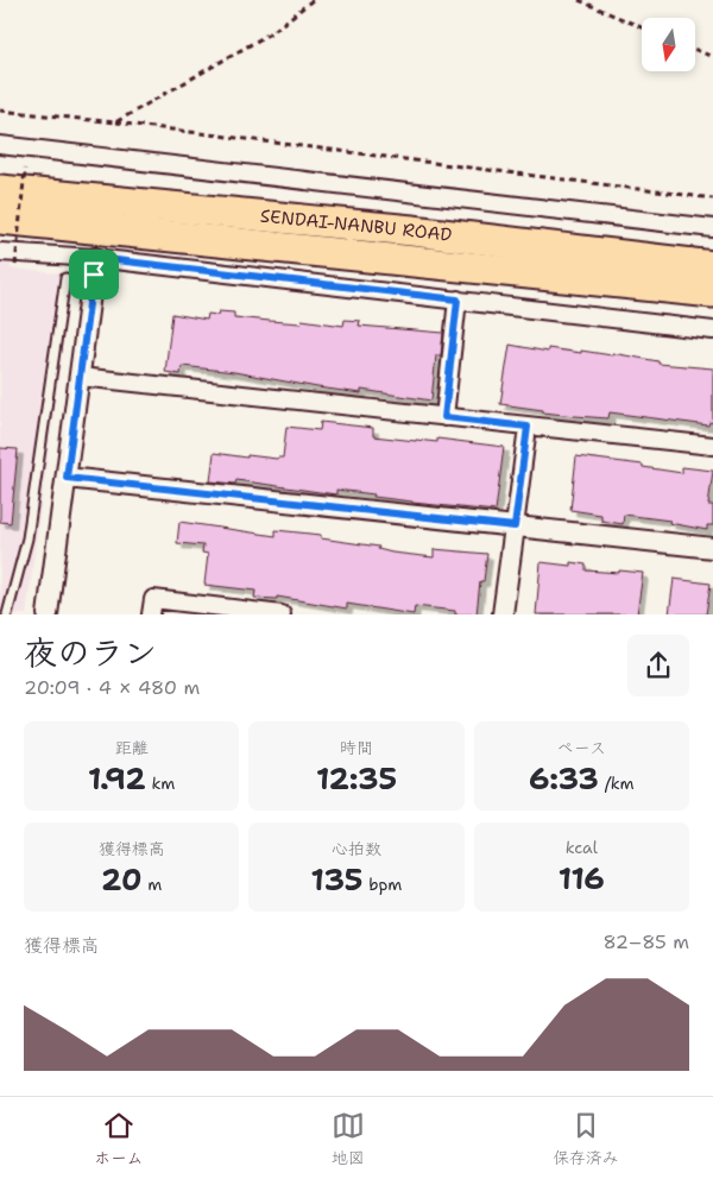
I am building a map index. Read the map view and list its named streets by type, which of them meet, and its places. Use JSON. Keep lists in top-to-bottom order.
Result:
{
  "streets": {
    "highway": ["SENDAI-NANBU ROAD"]
  },
  "north": "bottom",
  "page": {
    "heading": ["夜のラン", "20:09 · 4 × 480 m"],
    "stats": [
      ["距離", "1.92 km"],
      ["時間", "12:35"],
      ["ペース", "6:33 /km"],
      ["獲得標高", "20 m"],
      ["心拍数", "135 bpm"],
      ["kcal", "116"]
    ],
    "chart": ["獲得標高", "82–85 m"],
    "tabs": ["ホーム", "地図", "保存済み"]
  }
}
